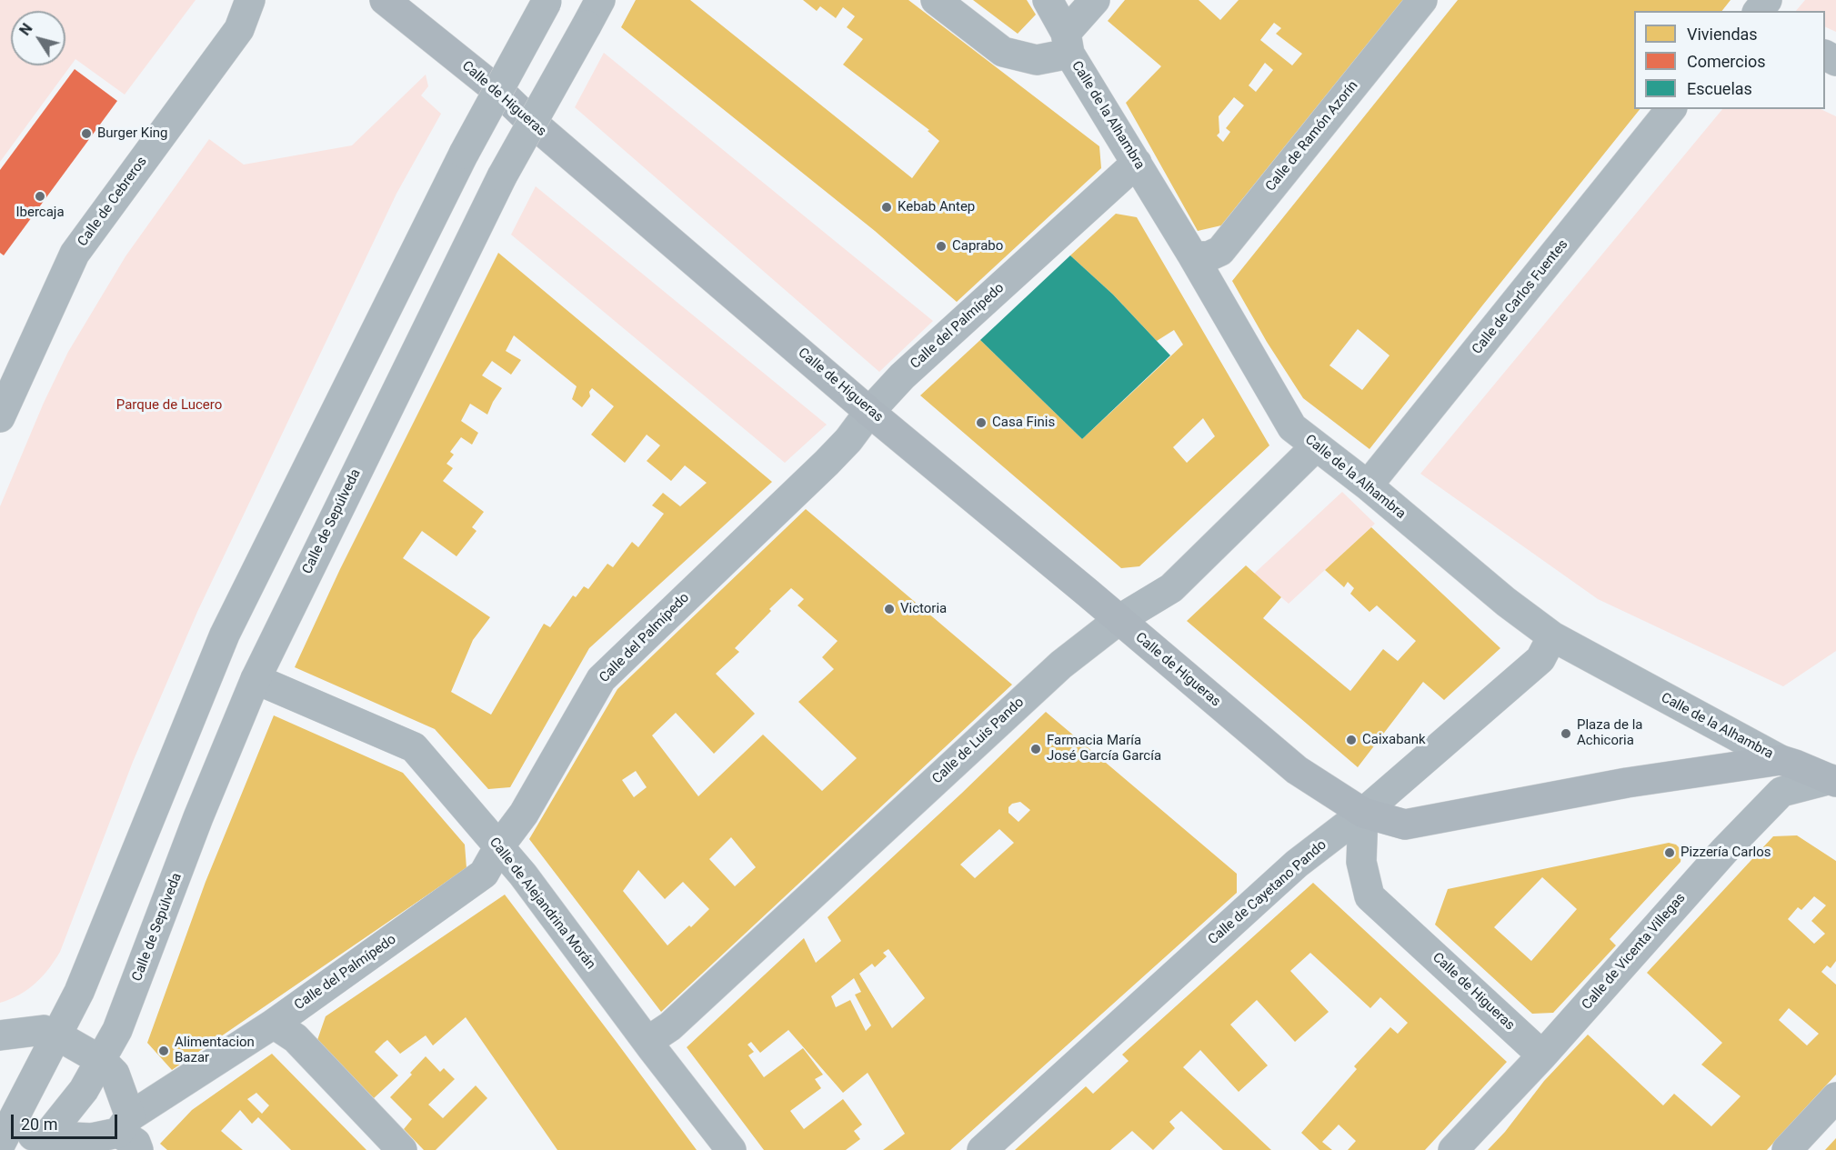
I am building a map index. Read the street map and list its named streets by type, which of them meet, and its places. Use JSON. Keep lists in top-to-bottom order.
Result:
{
  "streets": {
    "main road": ["Calle de Higueras", "Calle de la Alhambra"],
    "street": [
      "Calle de Ramón Azorín",
      "Calle de Cebreros",
      "Calle de Carlos Fuentes",
      "Calle del Palmípedo",
      "Calle de Sepúlveda",
      "Calle de Luis Pando",
      "Calle de Cayetano Pando",
      "Calle de Alejandrina Morán",
      "Calle de Vicenta Villegas"
    ]
  },
  "crossings": [
    ["Calle de Higueras", "Calle del Palmípedo"],
    ["Calle de Higueras", "Calle de Luis Pando"],
    ["Calle de Higueras", "Calle de Cayetano Pando"],
    ["Calle de Higueras", "Calle de Vicenta Villegas"],
    ["Calle de la Alhambra", "Calle de Ramón Azorín"],
    ["Calle de la Alhambra", "Calle de Carlos Fuentes"],
    ["Calle de la Alhambra", "Calle del Palmípedo"],
    ["Calle de la Alhambra", "Calle de Luis Pando"],
    ["Calle de la Alhambra", "Calle de Cayetano Pando"],
    ["Calle de la Alhambra", "Calle de Vicenta Villegas"],
    ["Calle del Palmípedo", "Calle de Alejandrina Morán"],
    ["Calle de Sepúlveda", "Calle de Alejandrina Morán"],
    ["Calle de Luis Pando", "Calle de Alejandrina Morán"]
  ],
  "parks": ["Parque de Lucero"],
  "places": [
    "Burger King",
    "Ibercaja",
    "Kebab Antep",
    "Caprabo",
    "Casa Finis",
    "Victoria",
    "Plaza de la Achicoria",
    "Caixabank",
    "Farmacia María José García García",
    "Pizzería Carlos",
    "Alimentacion Bazar"
  ],
  "legend": ["Viviendas", "Comercios", "Escuelas"],
  "scale_bar": "20 m",
  "north": "top left"
}
